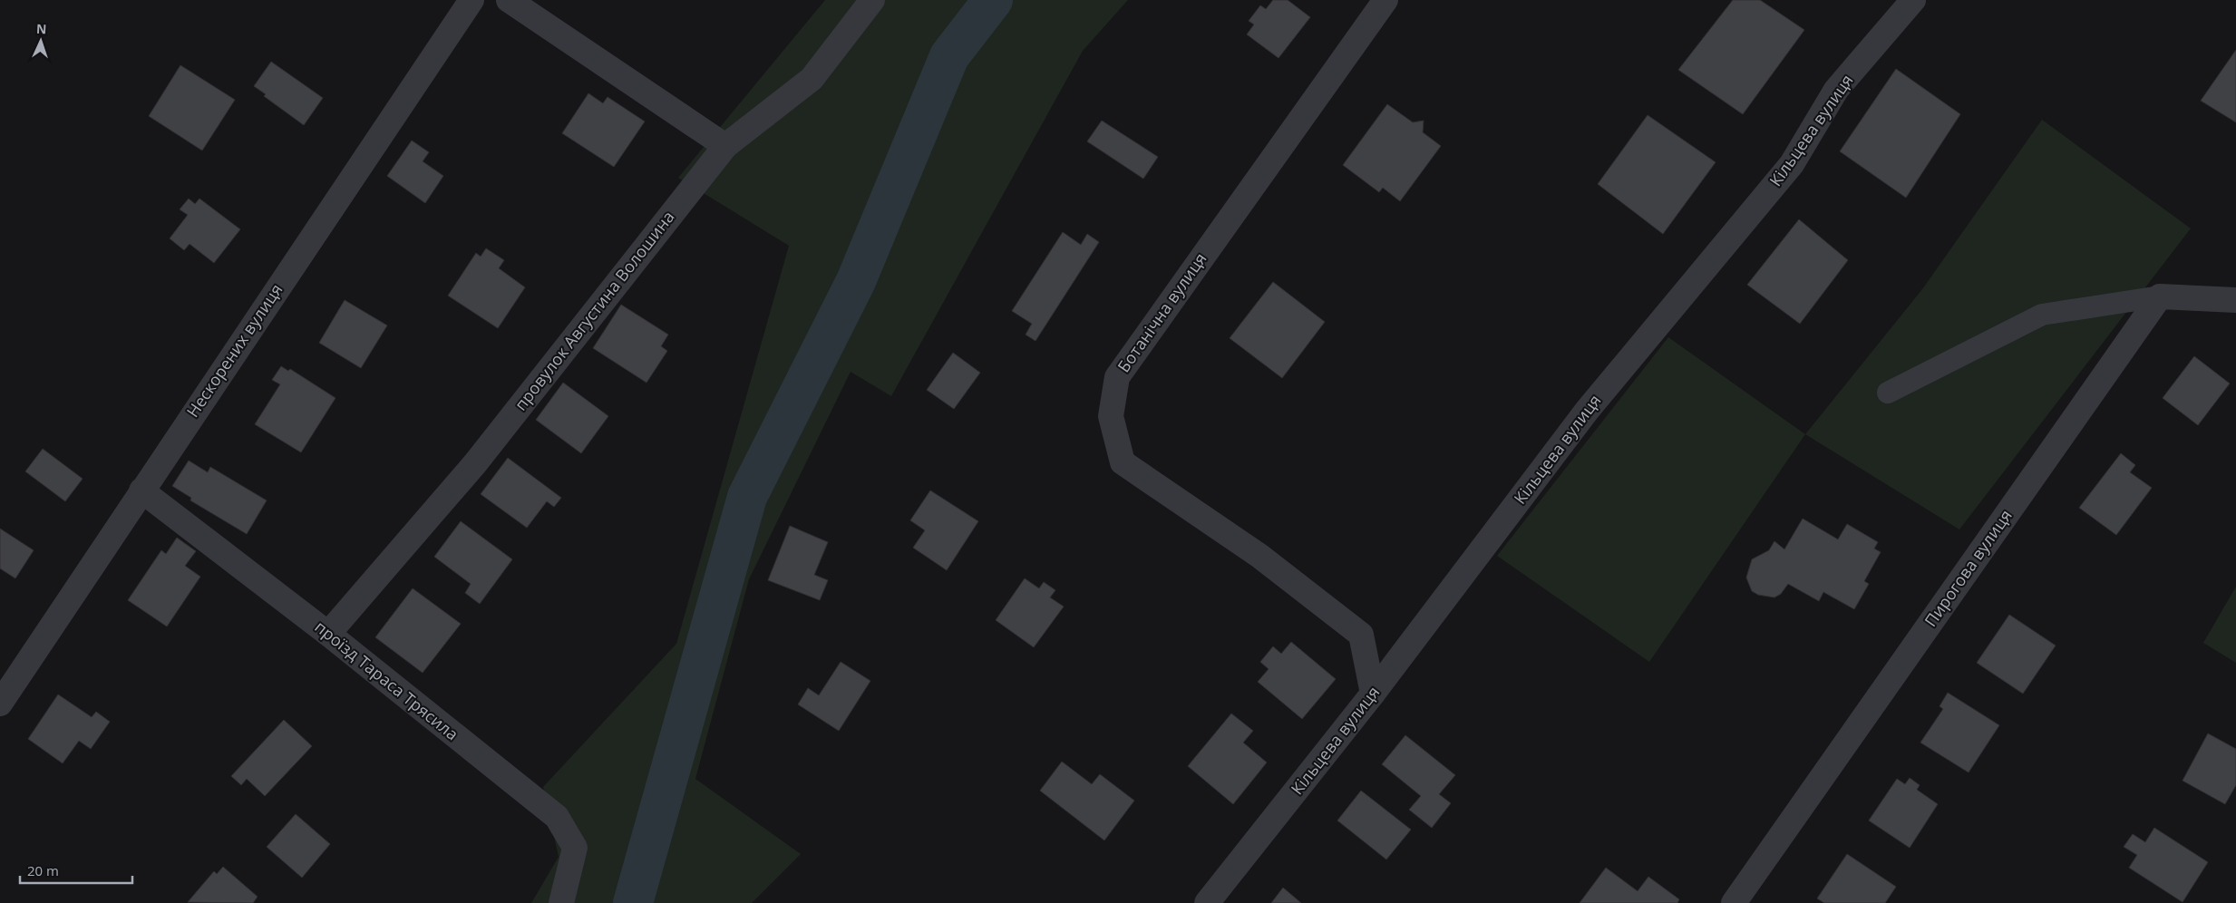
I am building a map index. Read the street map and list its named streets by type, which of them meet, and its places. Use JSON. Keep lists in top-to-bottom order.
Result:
{
  "streets": {
    "street": [
      "Кільцева вулиця",
      "провулок Августина Волошина",
      "Ботанічна вулиця",
      "Нескорених вулиця",
      "Пирогова вулиця",
      "проїзд Тараса Трясила"
    ]
  },
  "crossings": [
    ["Кільцева вулиця", "Ботанічна вулиця"],
    ["провулок Августина Волошина", "проїзд Тараса Трясила"],
    ["Нескорених вулиця", "проїзд Тараса Трясила"]
  ],
  "scale_bar": "20 m",
  "north": "top"
}
